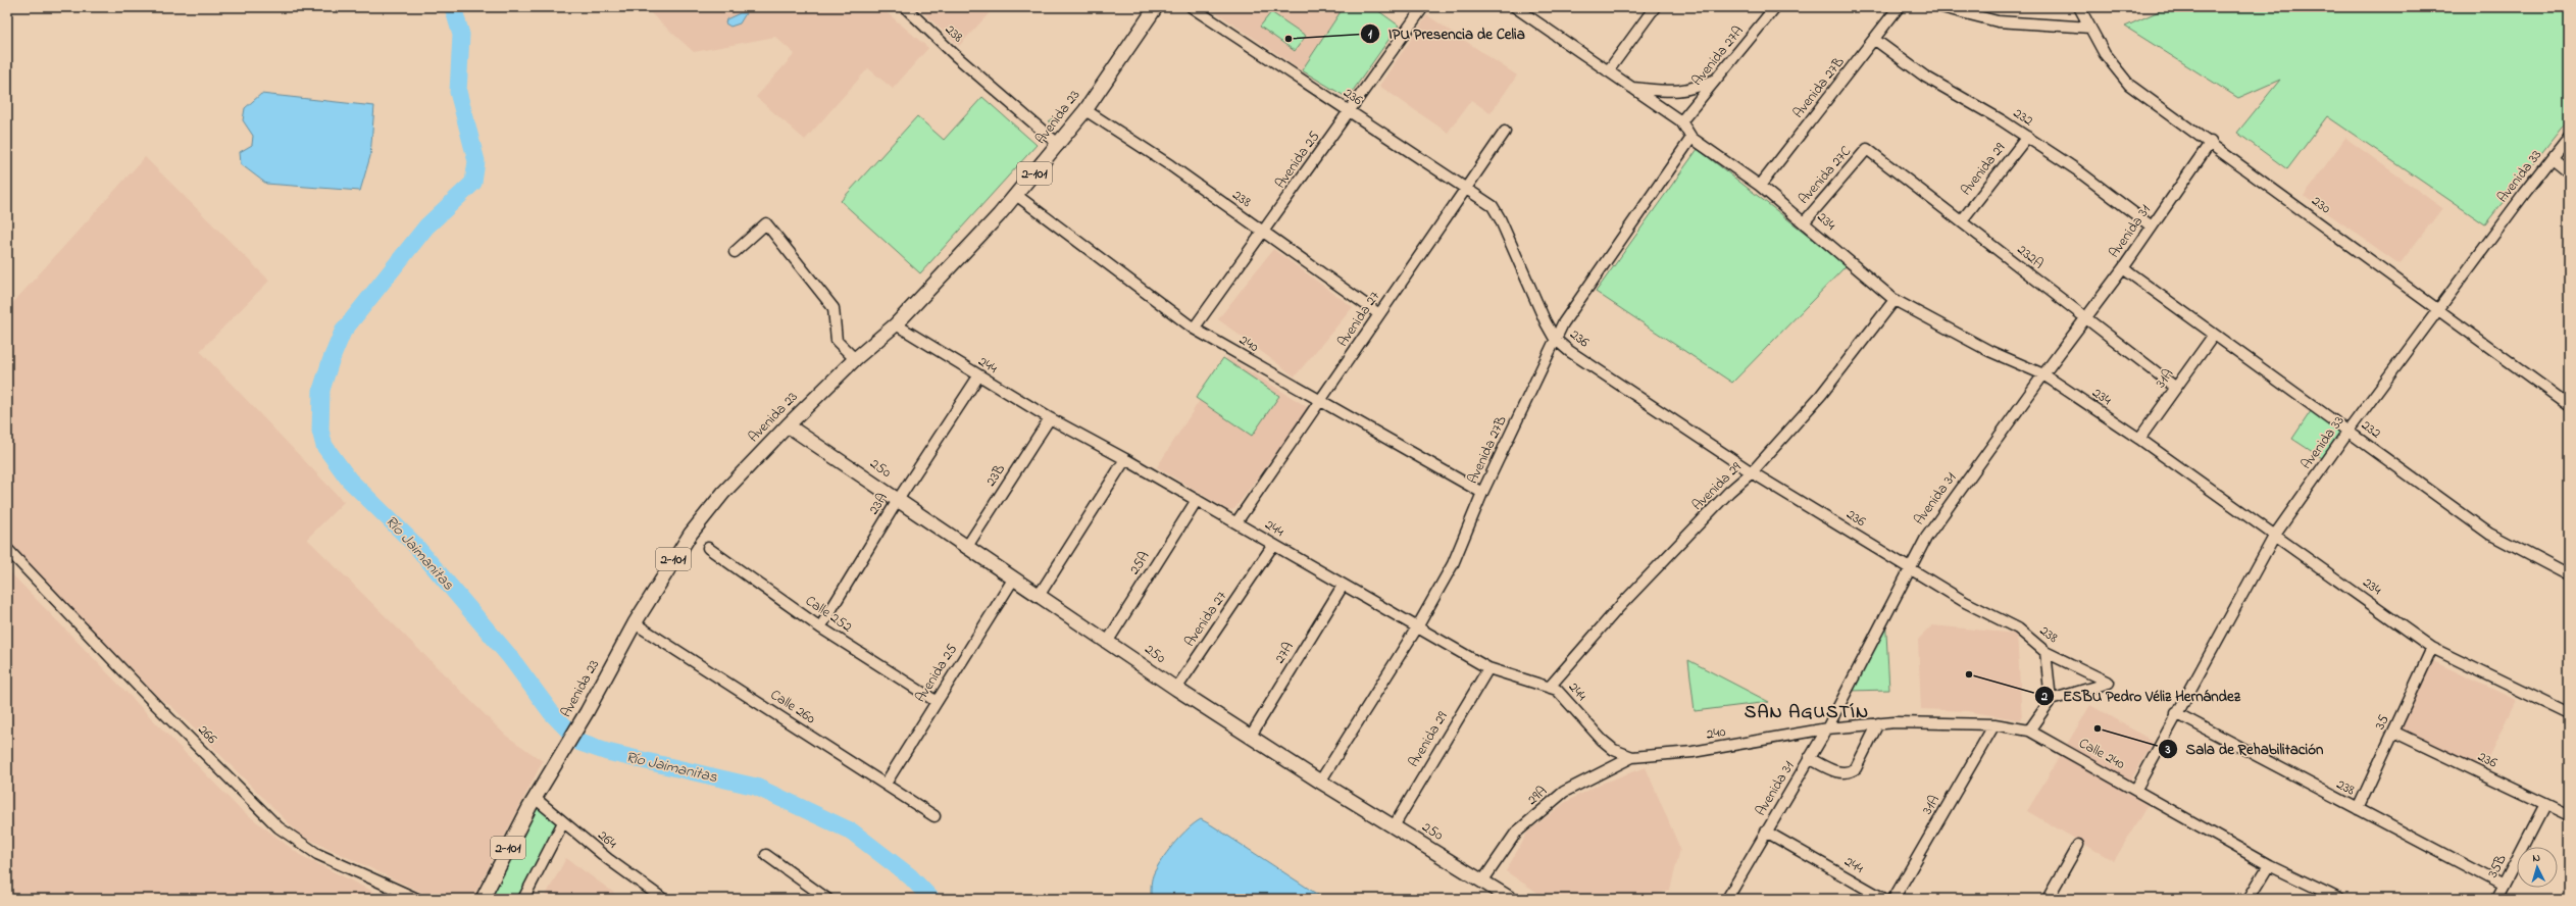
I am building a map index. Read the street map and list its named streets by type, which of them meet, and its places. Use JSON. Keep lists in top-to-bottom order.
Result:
{
  "streets": {
    "main road": ["Avenida 23", "2-101", "250"],
    "street": [
      "238",
      "Avenida 27A",
      "Avenida 27B",
      "236",
      "232",
      "Avenida 25",
      "Avenida 29",
      "Avenida 27C",
      "Avenida 33",
      "230",
      "234",
      "Avenida 31",
      "232A",
      "Avenida 27",
      "240",
      "244",
      "31A",
      "23B",
      "23A",
      "25A",
      "Calle 252",
      "27A",
      "Calle 260",
      "35",
      "266",
      "Calle 240",
      "29A",
      "264",
      "35B"
    ]
  },
  "crossings": [
    ["238", "236"],
    ["238", "Avenida 23"],
    ["238", "Avenida 25"],
    ["238", "Avenida 33"],
    ["238", "Avenida 27"],
    ["238", "35"],
    ["238", "35B"],
    ["Avenida 27A", "234"],
    ["Avenida 27B", "236"],
    ["Avenida 27B", "232"],
    ["Avenida 27B", "234"],
    ["Avenida 27B", "240"],
    ["Avenida 27B", "244"],
    ["Avenida 27B", "250"],
    ["236", "Avenida 25"],
    ["236", "Avenida 29"],
    ["236", "Avenida 31"],
    ["236", "Avenida 27"],
    ["236", "35"],
    ["236", "35B"],
    ["Avenida 23", "240"],
    ["Avenida 23", "244"],
    ["Avenida 23", "250"],
    ["Avenida 23", "Calle 260"],
    ["Avenida 23", "264"],
    ["232", "Avenida 29"],
    ["232", "Avenida 33"],
    ["232", "Avenida 31"],
    ["232", "31A"],
    ["Avenida 25", "240"],
    ["Avenida 25", "250"],
    ["Avenida 25", "Calle 252"],
    ["Avenida 25", "Calle 260"],
    ["Avenida 29", "234"],
    ["Avenida 29", "232A"],
    ["Avenida 29", "244"],
    ["Avenida 29", "250"],
    ["Avenida 27C", "234"],
    ["Avenida 27C", "232A"],
    ["Avenida 33", "230"],
    ["Avenida 33", "234"],
    ["Avenida 33", "Calle 240"],
    ["230", "Avenida 31"],
    ["234", "Avenida 31"],
    ["234", "31A"],
    ["234", "35"],
    ["Avenida 31", "232A"],
    ["Avenida 31", "240"],
    ["Avenida 31", "244"],
    ["Avenida 31", "Calle 240"],
    ["232A", "31A"],
    ["Avenida 27", "240"],
    ["Avenida 27", "244"],
    ["Avenida 27", "250"],
    ["240", "244"],
    ["240", "Calle 240"],
    ["240", "29A"],
    ["244", "23B"],
    ["244", "23A"],
    ["244", "25A"],
    ["244", "27A"],
    ["244", "29A"],
    ["31A", "Calle 240"],
    ["250", "23B"],
    ["250", "23A"],
    ["250", "25A"],
    ["250", "27A"],
    ["250", "29A"],
    ["23A", "Calle 252"]
  ],
  "districts": ["SAN AGUSTÍN"],
  "water": ["Río Jaimanitas"],
  "places": ["IPU Presencia de Celia", "ESBU Pedro Véliz Hernández", "Sala de Rehabilitación"],
  "north": "top"
}
